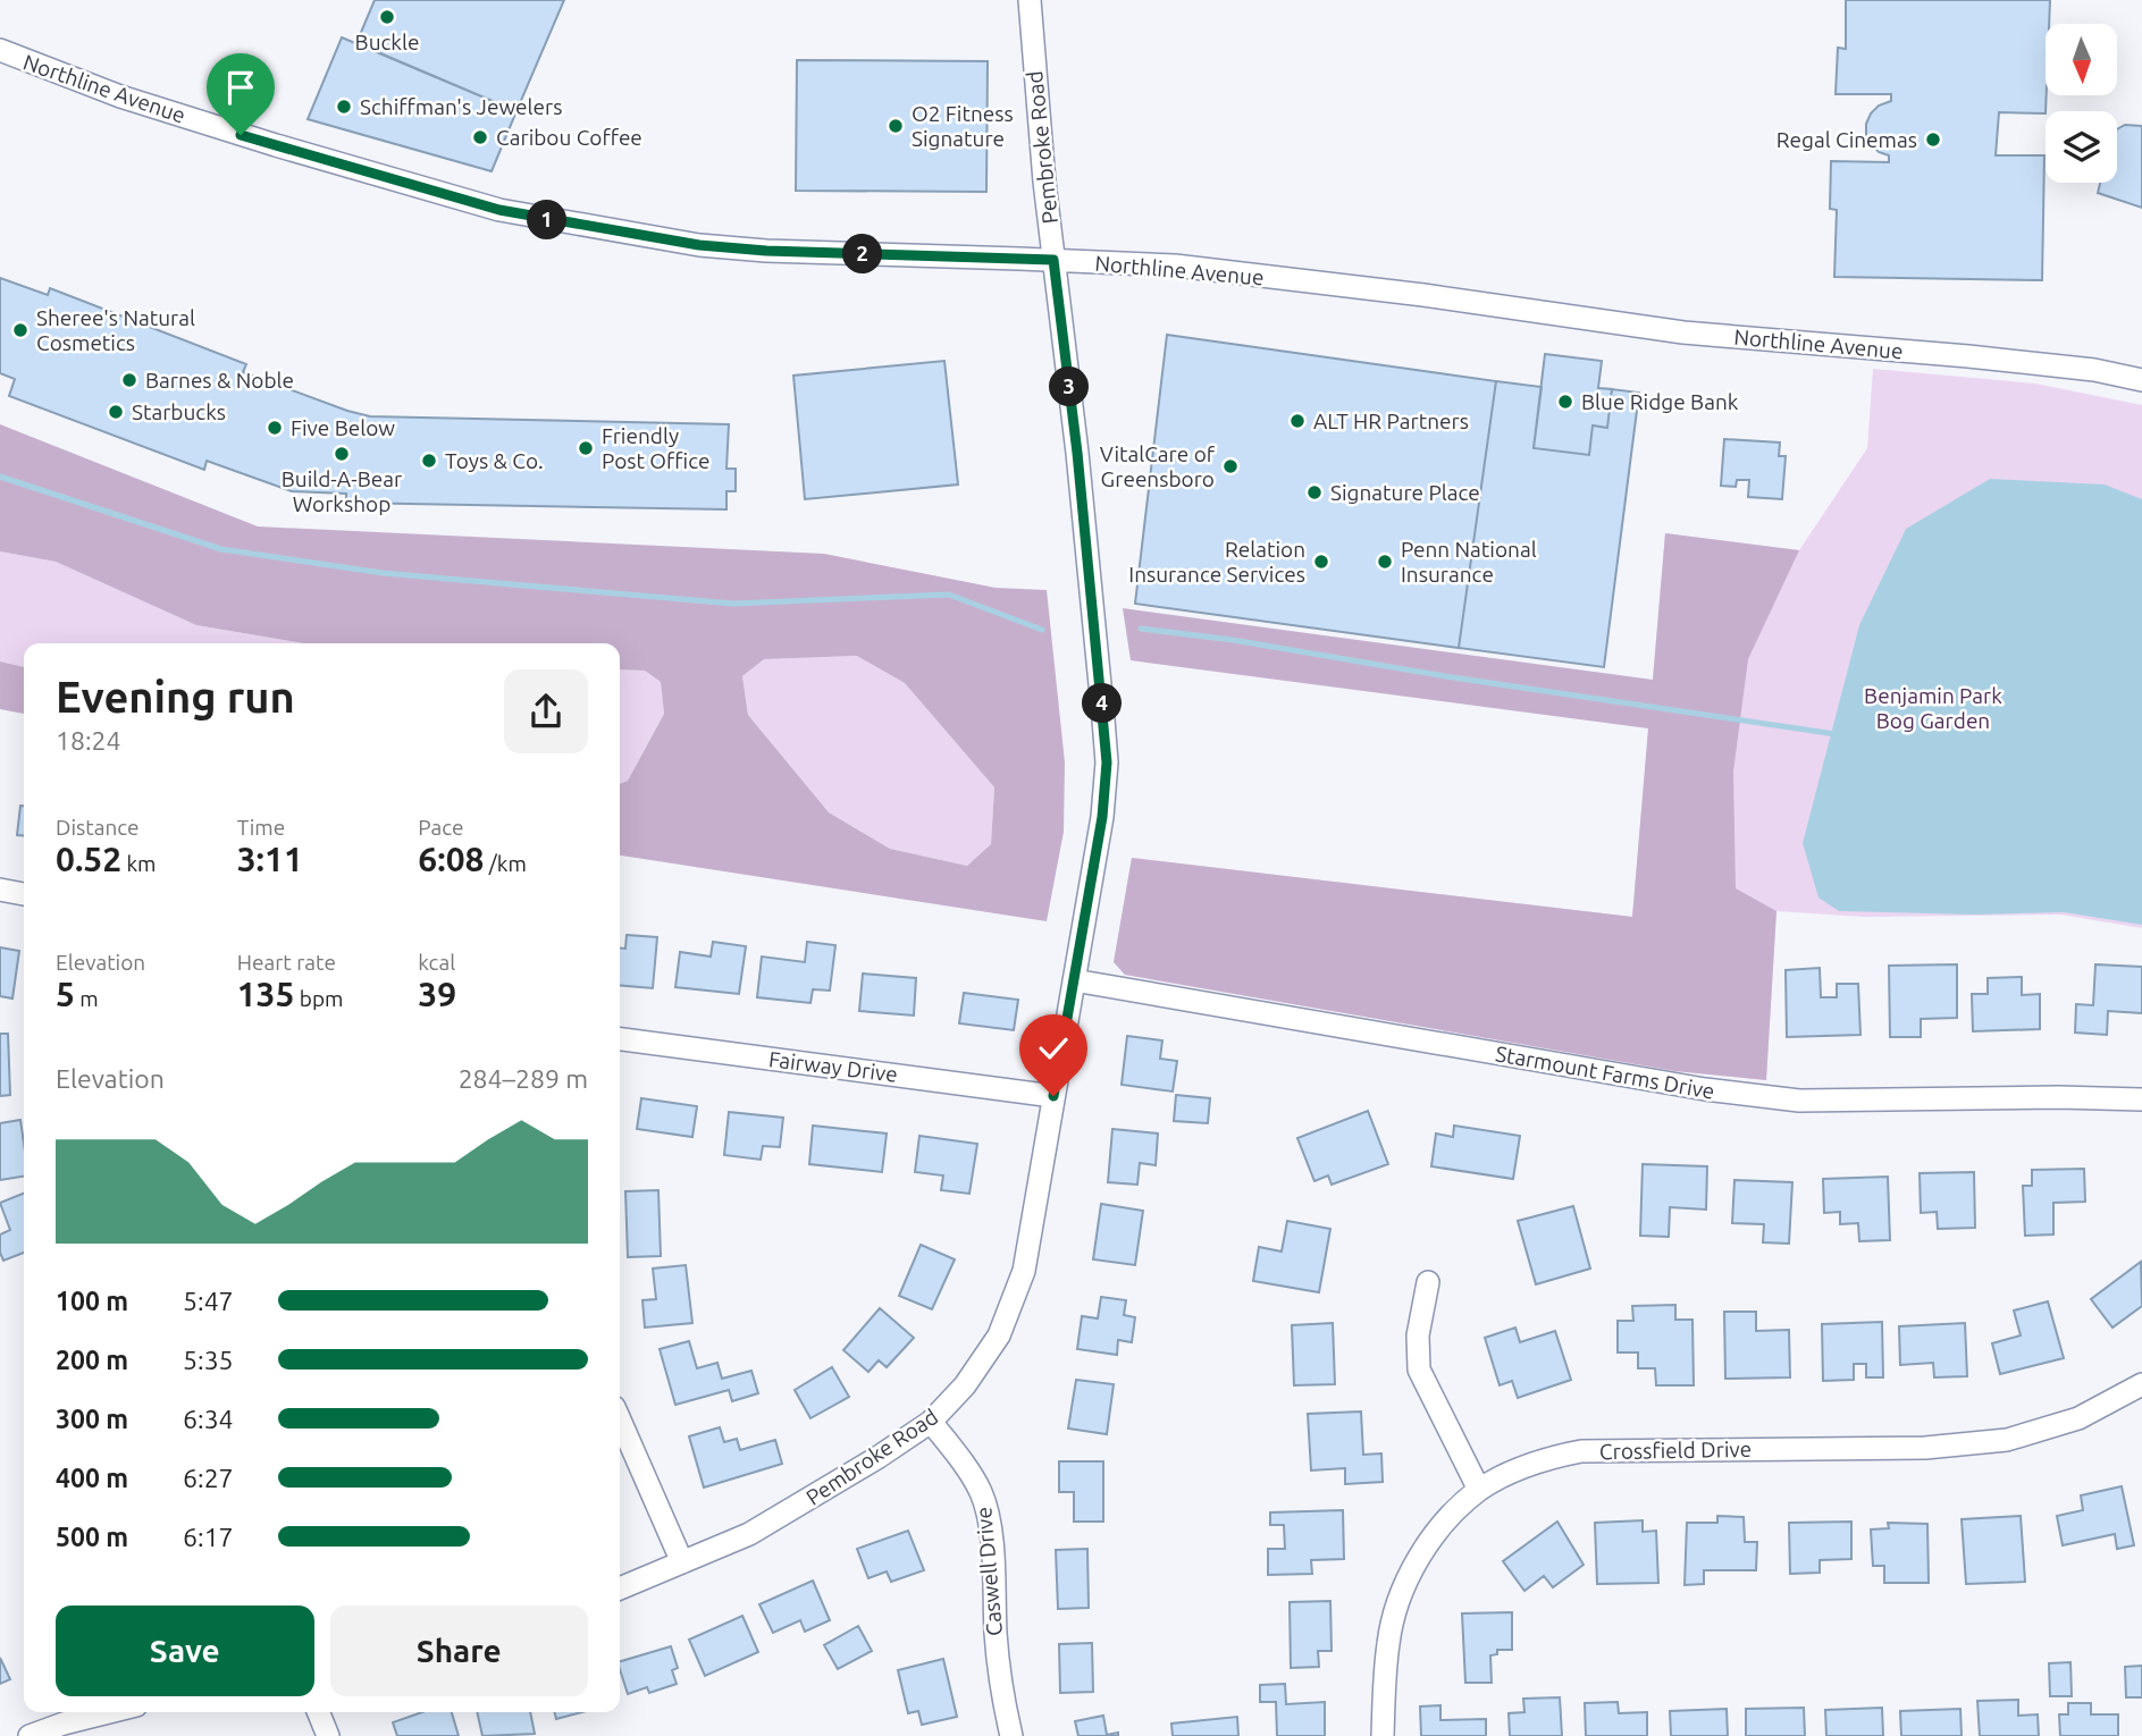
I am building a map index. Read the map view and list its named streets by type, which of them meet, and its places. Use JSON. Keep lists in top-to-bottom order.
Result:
{
  "streets": {
    "street": [
      "Northline Avenue",
      "Pembroke Road",
      "Fairway Drive",
      "Starmount Farms Drive",
      "Crossfield Drive",
      "Caswell Drive"
    ]
  },
  "crossings": [
    ["Northline Avenue", "Pembroke Road"],
    ["Pembroke Road", "Fairway Drive"],
    ["Pembroke Road", "Starmount Farms Drive"],
    ["Pembroke Road", "Caswell Drive"]
  ],
  "parks": ["Benjamin Park Bog Garden"],
  "places": [
    "Buckle",
    "Schiffman's Jewelers",
    "O2 Fitness Signature",
    "Caribou Coffee",
    "Regal Cinemas",
    "Sheree's Natural Cosmetics",
    "Barnes & Noble",
    "Blue Ridge Bank",
    "Starbucks",
    "ALT HR Partners",
    "Five Below",
    "Friendly Post Office",
    "Build-A-Bear Workshop",
    "Toys & Co.",
    "VitalCare of Greensboro",
    "Signature Place",
    "Relation Insurance Services",
    "Penn National Insurance"
  ],
  "north": "bottom",
  "page": {
    "pins": [
      "1",
      "2",
      "3",
      "4"
    ],
    "heading": ["Evening run", "18:24"],
    "stats": [
      ["Distance", "0.52 km"],
      ["Time", "3:11"],
      ["Pace", "6:08 /km"],
      ["Elevation", "5 m"],
      ["Heart rate", "135 bpm"],
      ["kcal", "39"]
    ],
    "chart": ["Elevation", "284–289 m"],
    "list": [
      {
        "name": "100 m",
        "note": "5:47"
      },
      {
        "name": "200 m",
        "note": "5:35"
      },
      {
        "name": "300 m",
        "note": "6:34"
      },
      {
        "name": "400 m",
        "note": "6:27"
      },
      {
        "name": "500 m",
        "note": "6:17"
      }
    ],
    "buttons": ["Save", "Share"]
  }
}
